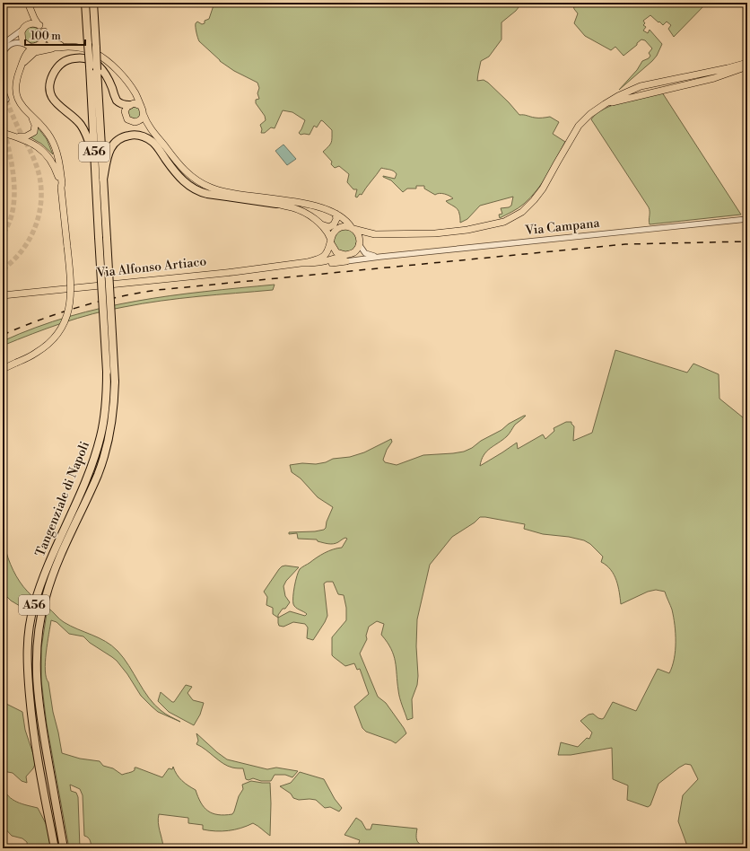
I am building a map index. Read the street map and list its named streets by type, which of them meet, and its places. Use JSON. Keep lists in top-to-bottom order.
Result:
{
  "streets": {
    "highway": ["A56", "Tangenziale di Napoli"],
    "main road": ["Via Alfonso Artiaco"],
    "street": ["Via Campana"]
  },
  "scale_bar": "100 m"
}
